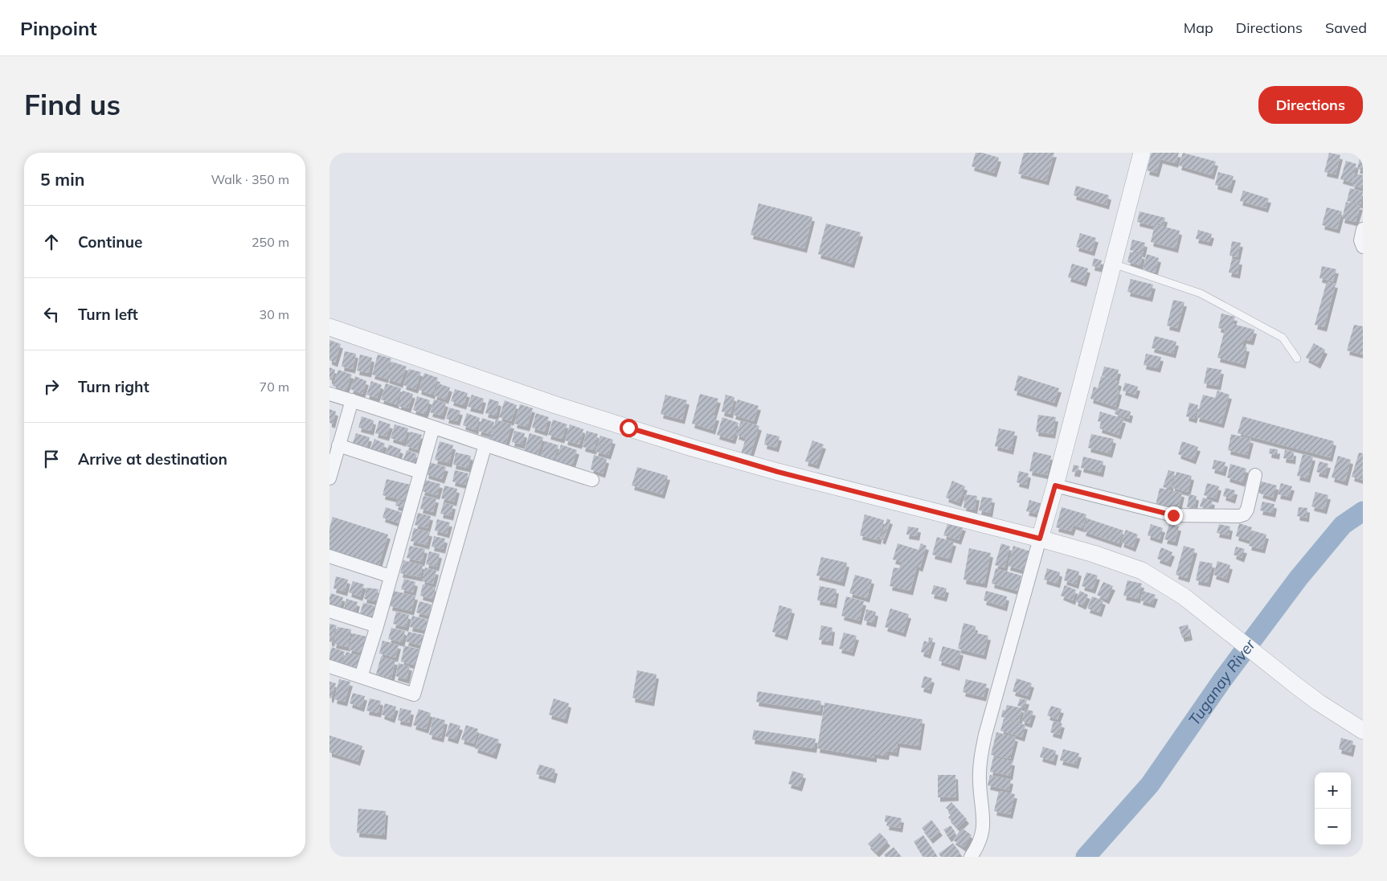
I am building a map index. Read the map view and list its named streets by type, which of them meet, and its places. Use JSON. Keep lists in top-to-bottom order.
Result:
{
  "water": ["Tuganay River"],
  "page": {
    "header": "Pinpoint",
    "nav": ["Map", "Directions", "Saved"],
    "buttons": "Directions",
    "title": "Find us",
    "heading": ["5 min", "Walk · 350 m"],
    "list": [
      ["Continue", "250 m"],
      ["Turn left", "30 m"],
      ["Turn right", "70 m"],
      "Arrive at destination"
    ],
    "map_buttons": ["+", "−"]
  }
}
